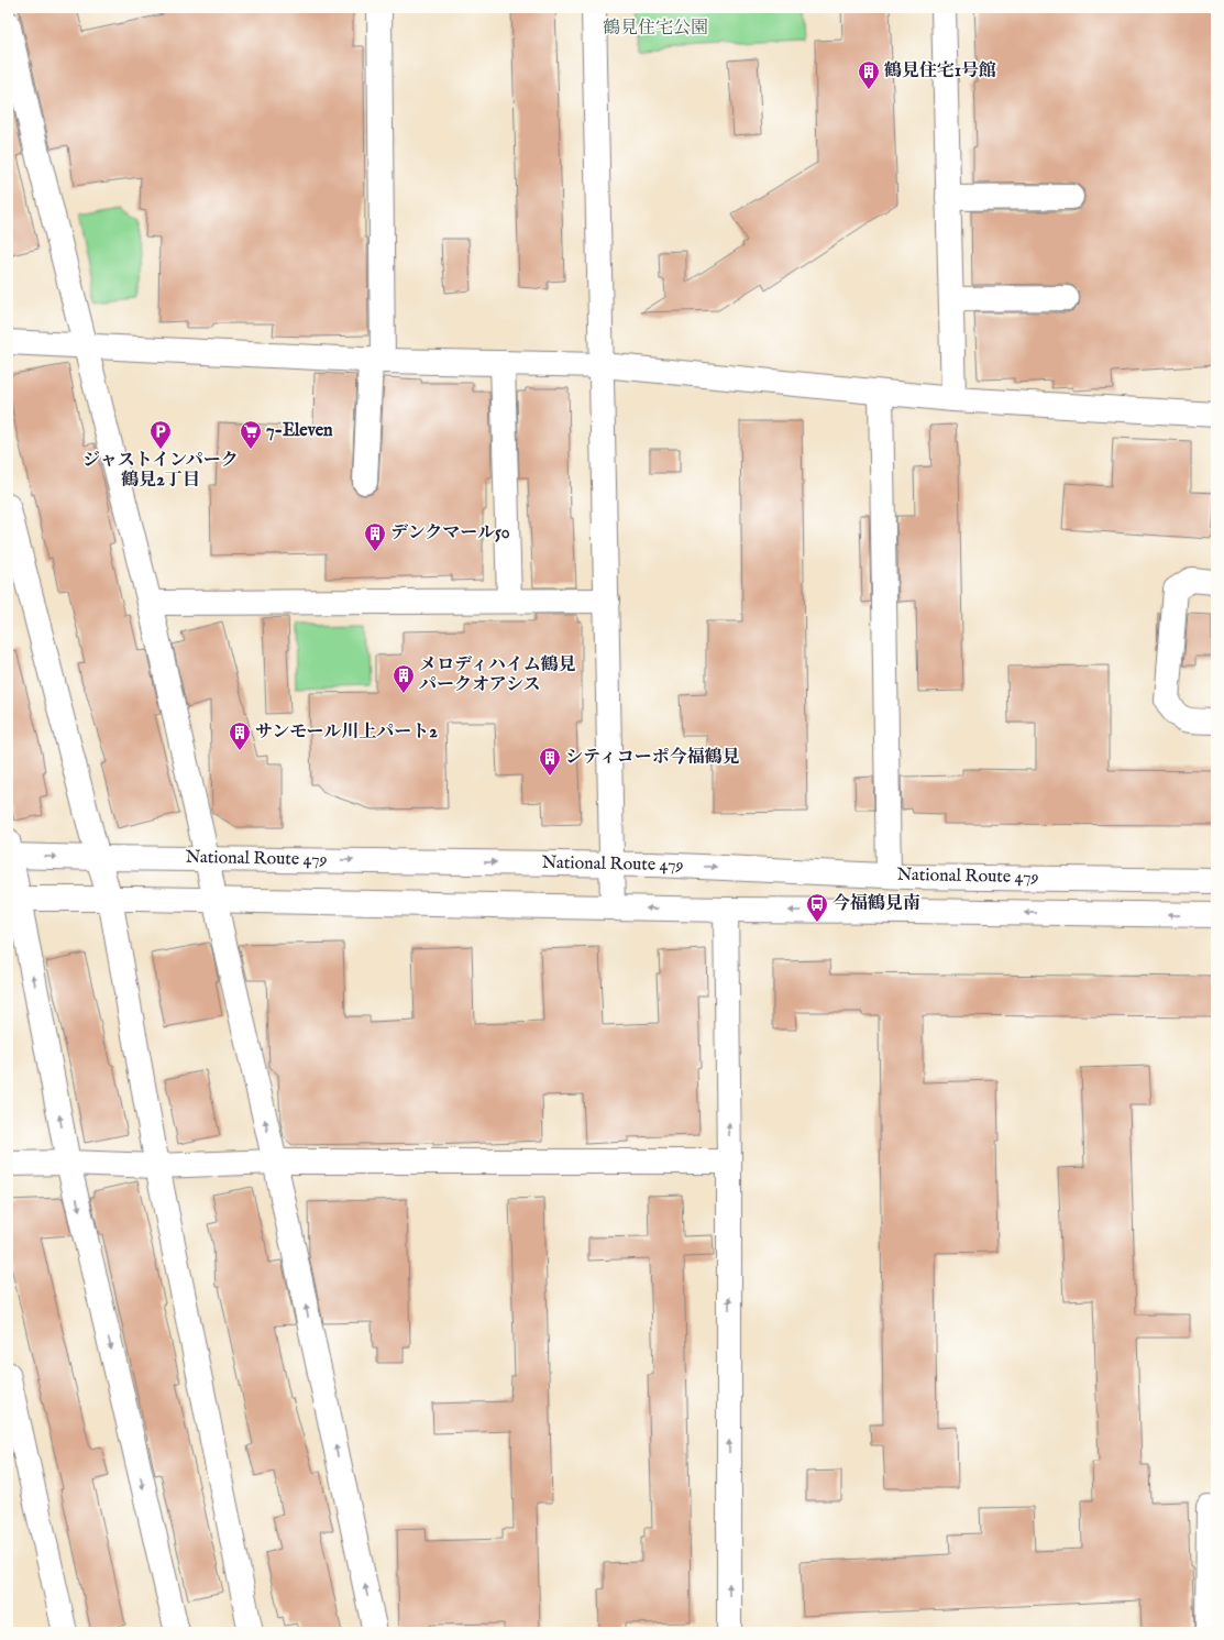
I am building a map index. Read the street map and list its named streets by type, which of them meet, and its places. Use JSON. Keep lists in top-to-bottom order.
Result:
{
  "streets": {
    "main road": ["National Route 479"]
  },
  "parks": ["鶴見住宅公園"],
  "places": {
    "building": [
      "鶴見住宅1号館",
      "デンクマール50",
      "メロディハイム鶴見 パークオアシス",
      "サンモール川上パート2",
      "シティコーポ今福鶴見"
    ],
    "parking": ["ジャストインパーク 鶴見2丁目"],
    "supermarket": ["7-Eleven"],
    "bus stop": ["今福鶴見南"]
  }
}
